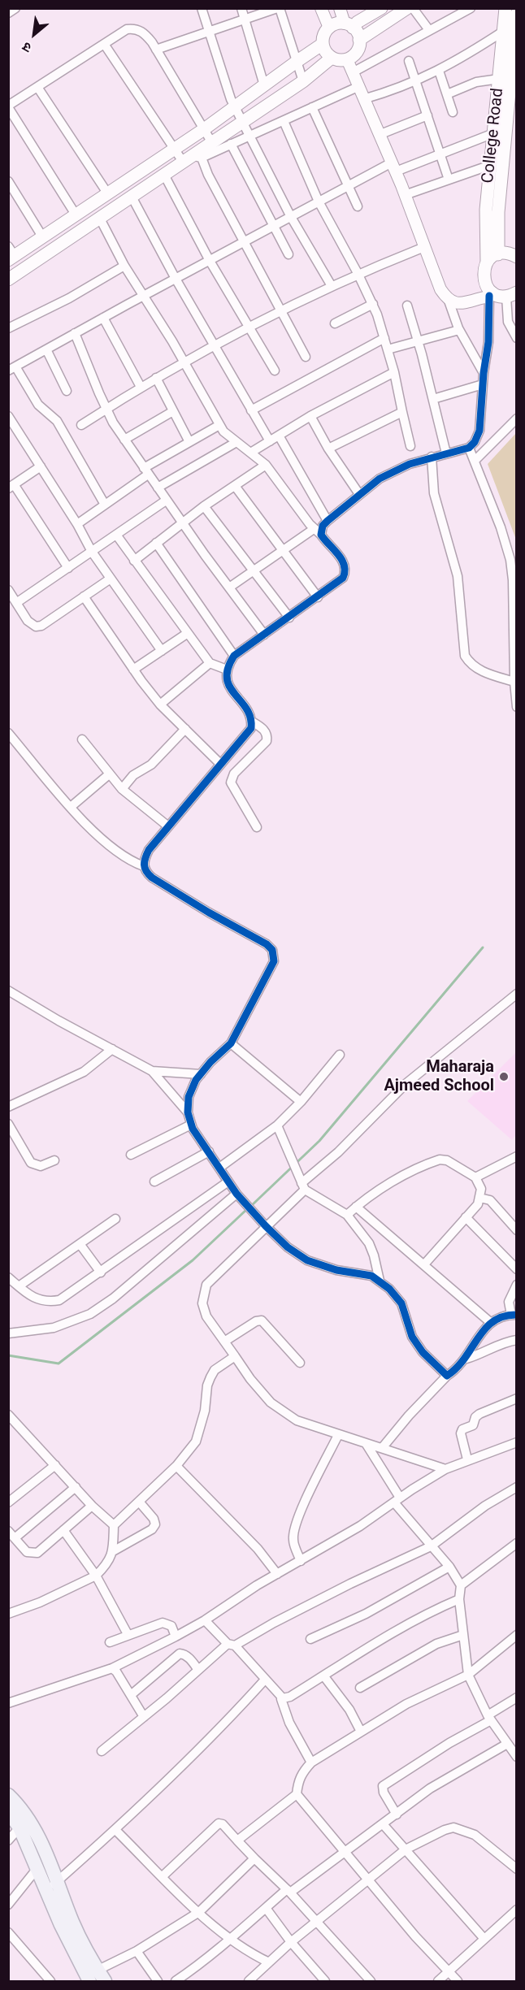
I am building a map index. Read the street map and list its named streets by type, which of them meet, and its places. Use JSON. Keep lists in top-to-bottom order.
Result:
{
  "streets": {
    "main road": ["College Road"]
  },
  "places": ["Maharaja Ajmeed School"],
  "north": "bottom left"
}
